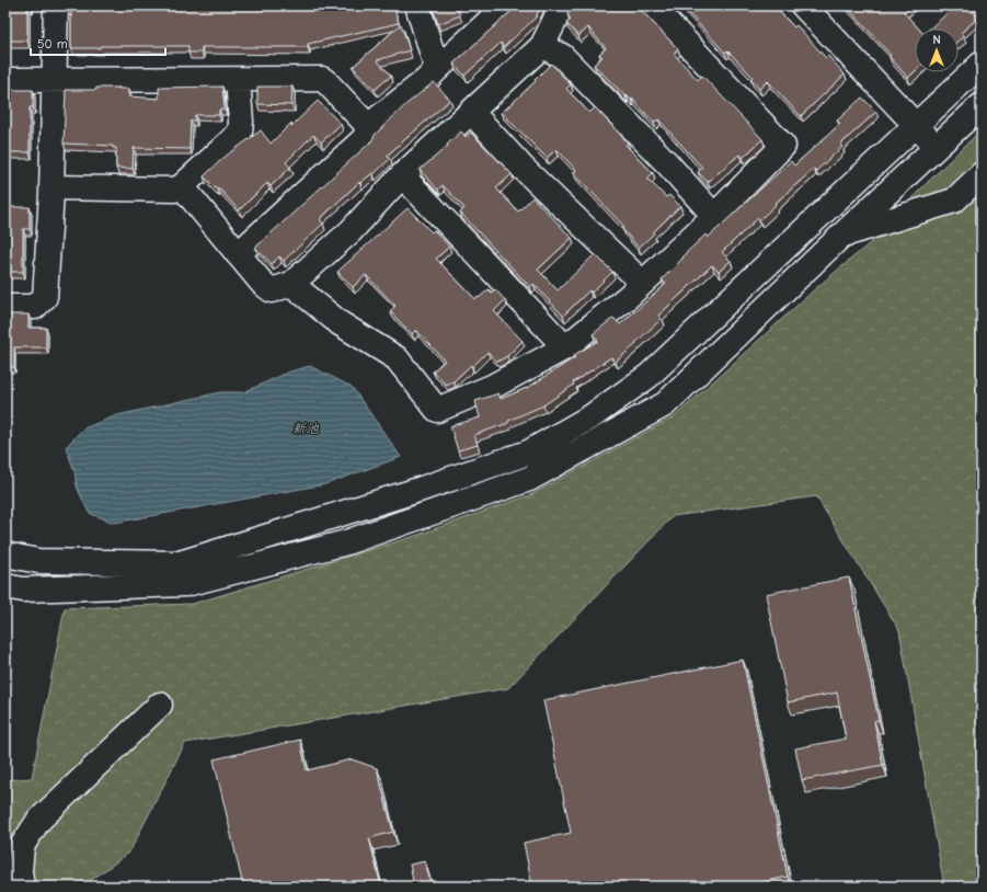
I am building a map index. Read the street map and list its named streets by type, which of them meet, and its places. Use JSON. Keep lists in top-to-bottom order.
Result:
{
  "water": ["新池"],
  "scale_bar": "50 m",
  "north": "top"
}
